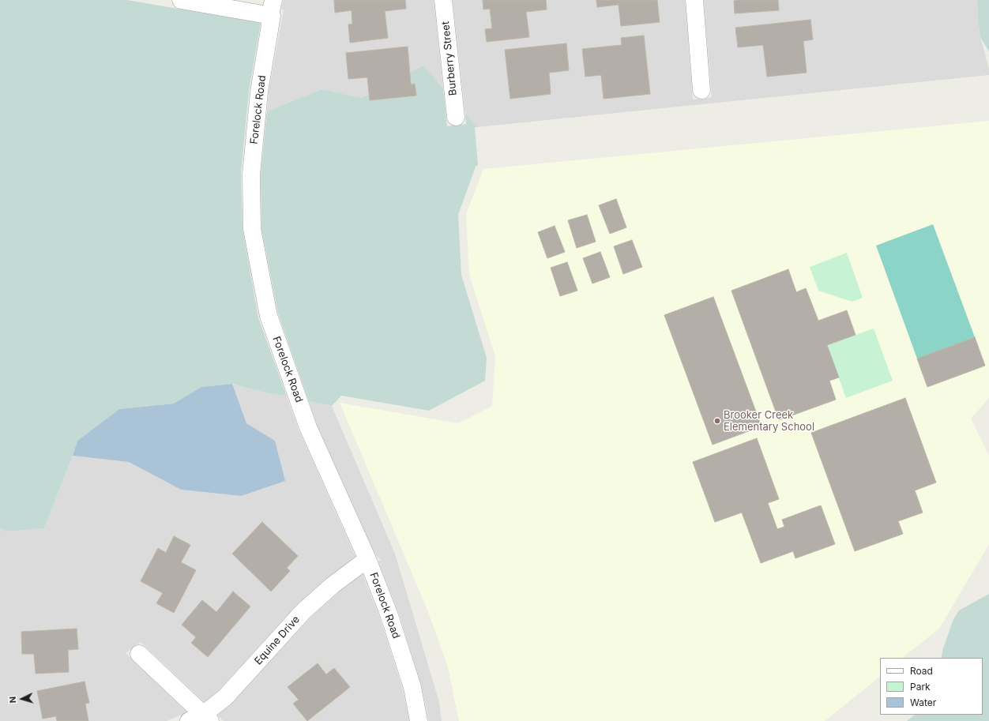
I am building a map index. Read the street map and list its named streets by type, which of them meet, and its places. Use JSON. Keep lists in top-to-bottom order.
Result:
{
  "streets": {
    "street": ["Burberry Street", "Forelock Road", "Equine Drive"]
  },
  "crossings": [
    ["Forelock Road", "Equine Drive"]
  ],
  "places": ["Brooker Creek Elementary School"],
  "legend": ["Road", "Park", "Water"],
  "north": "left"
}
